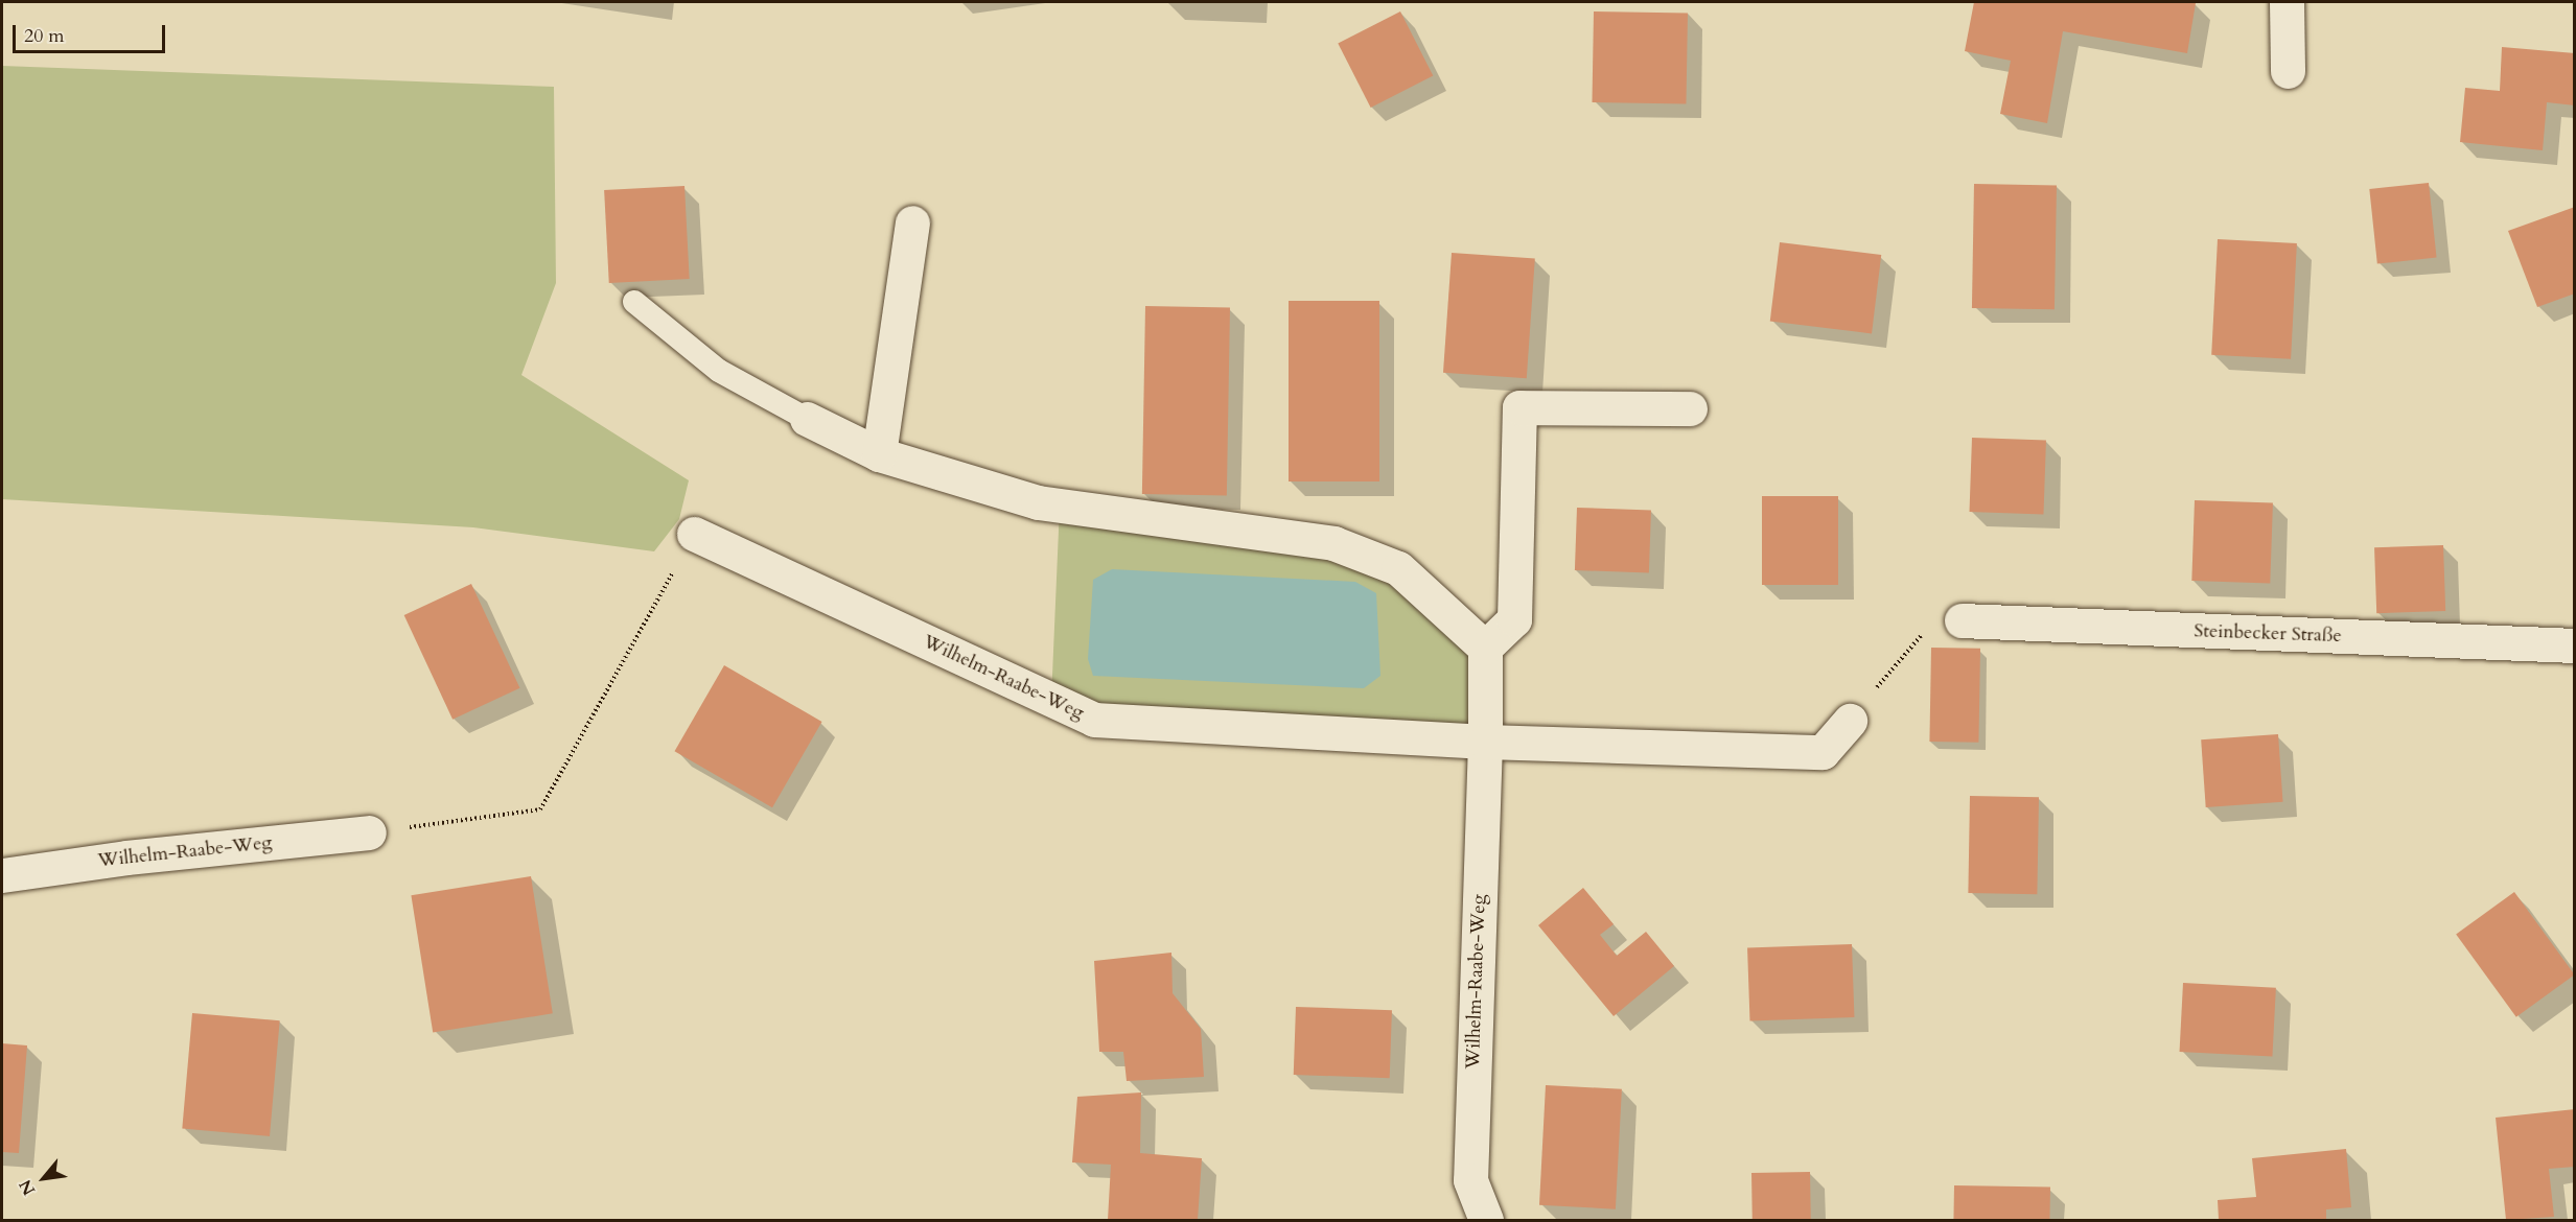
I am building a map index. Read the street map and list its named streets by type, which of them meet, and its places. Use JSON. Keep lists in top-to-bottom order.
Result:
{
  "streets": {
    "street": ["Steinbecker Straße", "Wilhelm-Raabe-Weg"]
  },
  "scale_bar": "20 m",
  "north": "bottom left"
}
